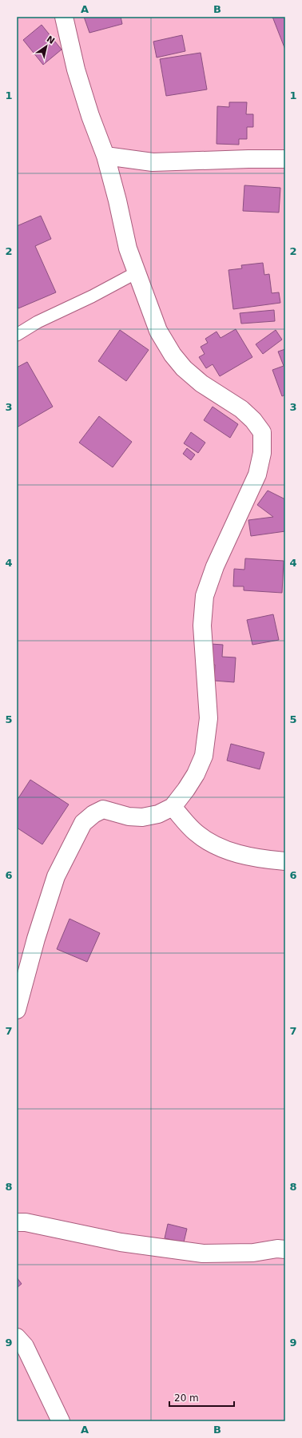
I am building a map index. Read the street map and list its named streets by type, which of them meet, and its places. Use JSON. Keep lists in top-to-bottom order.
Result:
{
  "scale_bar": "20 m",
  "north": "top right",
  "grid": {
    "columns": ["A", "B"],
    "rows": [
      "1",
      "2",
      "3",
      "4",
      "5",
      "6",
      "7",
      "8",
      "9"
    ]
  }
}
